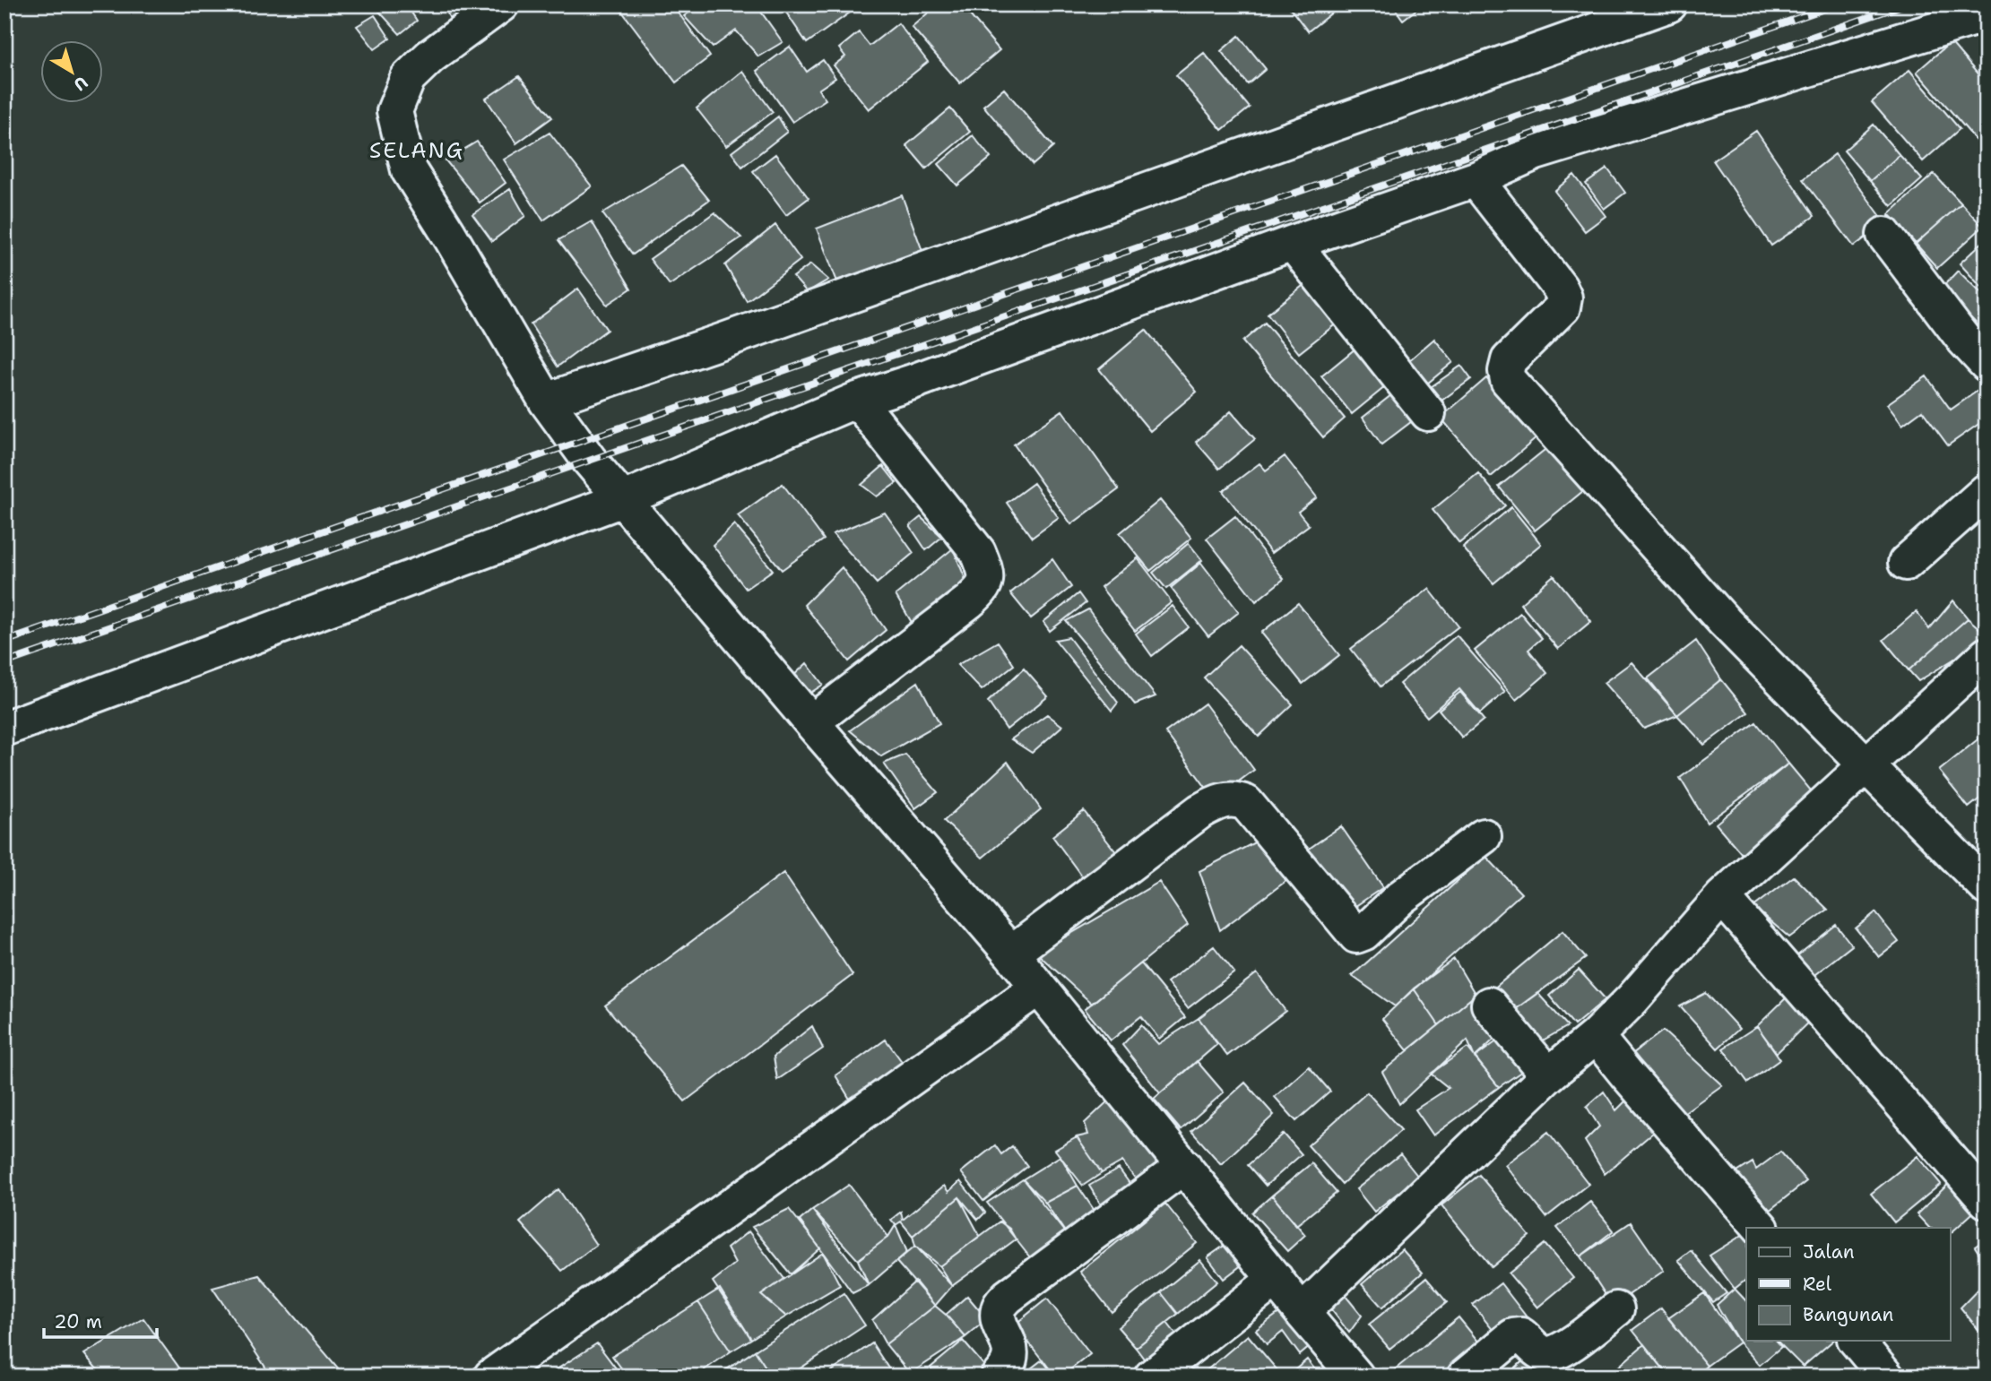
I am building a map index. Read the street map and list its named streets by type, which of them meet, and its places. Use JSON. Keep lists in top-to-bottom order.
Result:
{
  "districts": ["SELANG"],
  "legend": ["Jalan", "Rel", "Bangunan"],
  "scale_bar": "20 m",
  "north": "bottom right"
}
